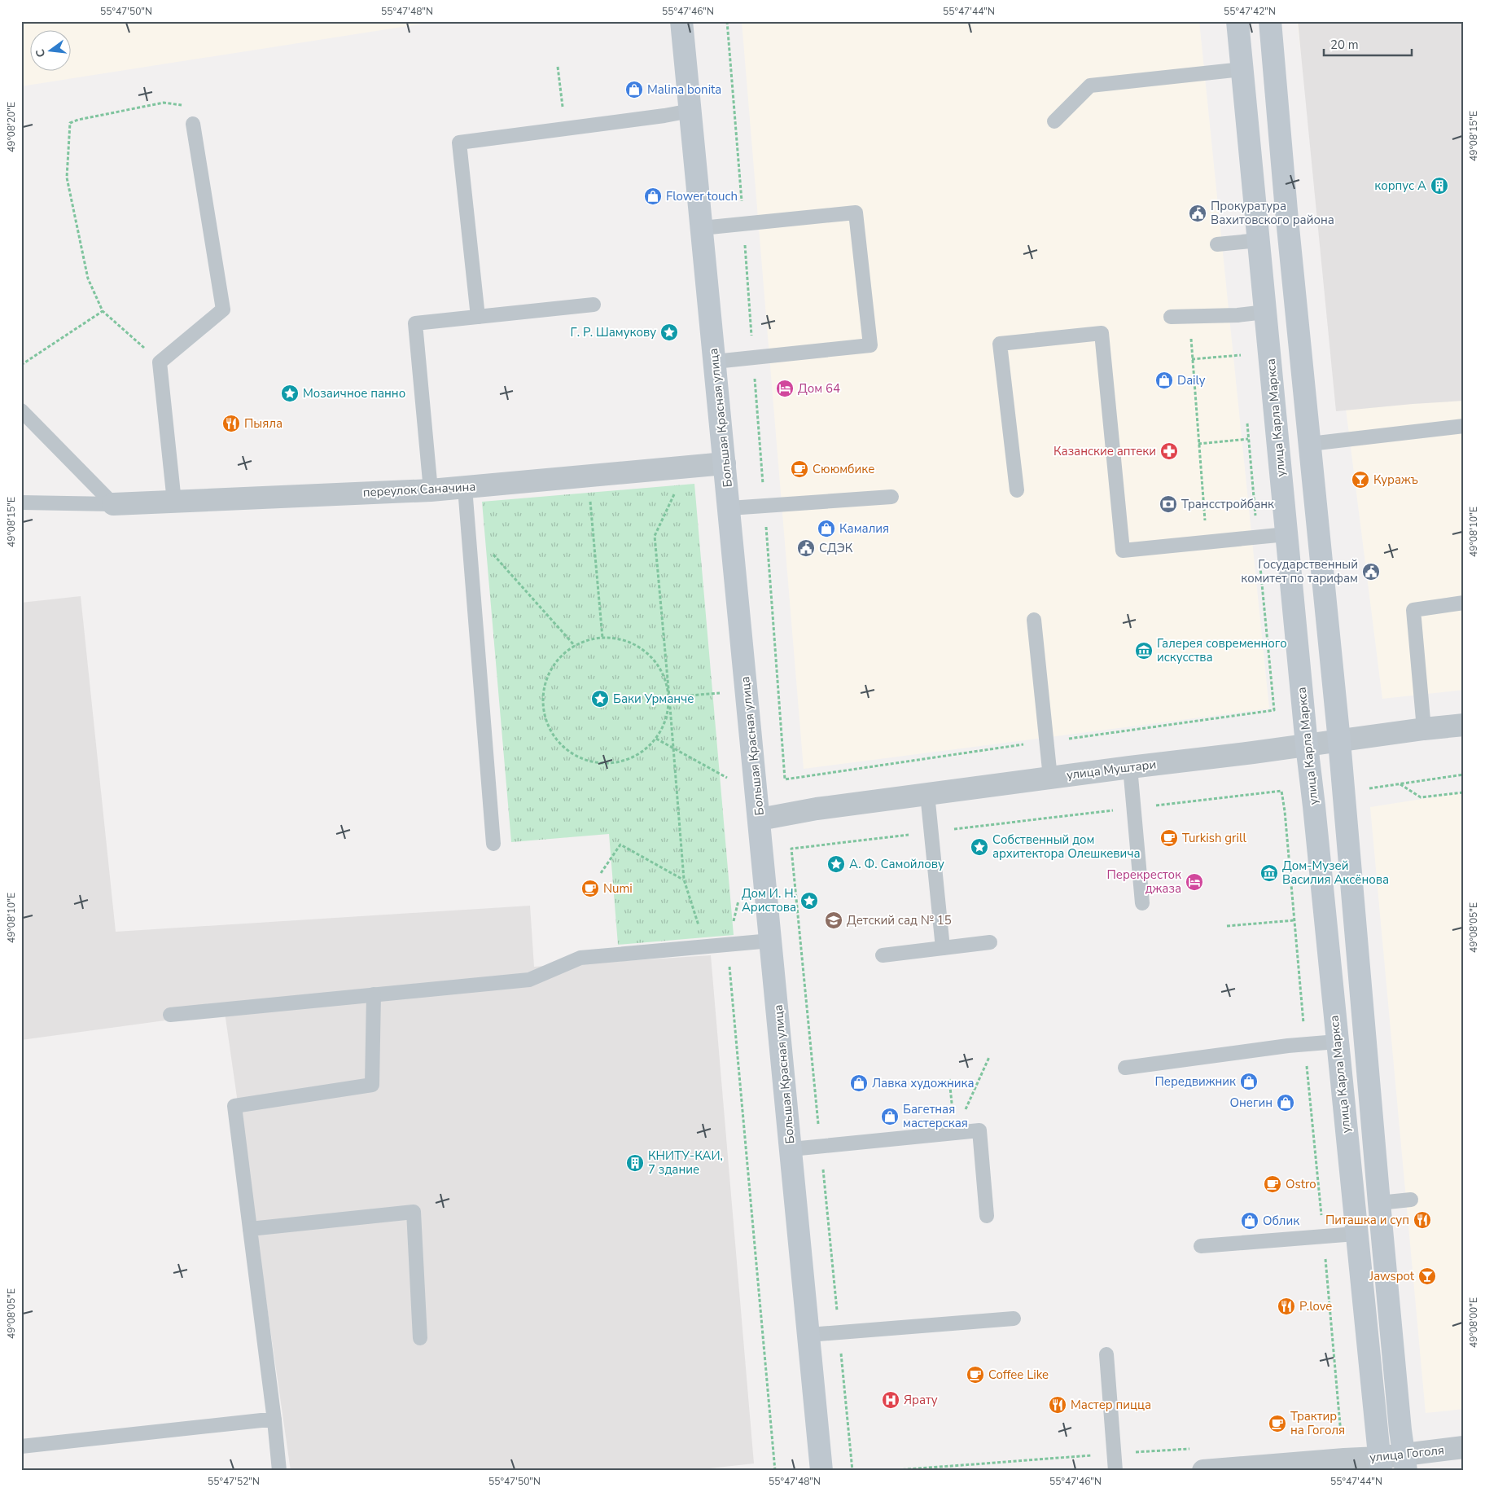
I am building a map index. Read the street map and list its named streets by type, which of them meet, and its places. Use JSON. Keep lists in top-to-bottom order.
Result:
{
  "streets": {
    "main road": ["Большая Красная улица", "улица Карла Маркса"],
    "street": ["переулок Саначина", "улица Муштари", "улица Гоголя"]
  },
  "crossings": [
    ["Большая Красная улица", "переулок Саначина"],
    ["Большая Красная улица", "улица Муштари"],
    ["улица Карла Маркса", "улица Муштари"],
    ["улица Карла Маркса", "улица Гоголя"]
  ],
  "places": {
    "shop": [
      "Malina bonita",
      "Flower touch",
      "Daily",
      "Камалия",
      "Передвижник",
      "Лавка художника",
      "Онегин",
      "Багетная мастерская",
      "Облик"
    ],
    "building": ["корпус А", "КНИТУ-КАИ, 7 здание"],
    "public building": ["Прокуратура Вахитовского района", "СДЭК", "Государственный комитет по тарифам"],
    "place": [
      "Г. Р. Шамукову",
      "Мозаичное панно",
      "Баки Урманче",
      "Собственный дом архитектора Олешкевича",
      "А. Ф. Самойлову",
      "Дом И. Н. Аристова"
    ],
    "hotel": ["Дом 64", "Перекресток джаза"],
    "restaurant": [
      "Пыяла",
      "Питашка и суп",
      "P.love",
      "Мастер пицца"
    ],
    "pharmacy": ["Казанские аптеки"],
    "cafe": [
      "Сююмбике",
      "Turkish grill",
      "Numi",
      "Ostro",
      "Coffee Like",
      "Трактир на Гоголя"
    ],
    "bar": ["Куражъ", "Jawspot"],
    "bank": ["Трансстройбанк"],
    "museum": ["Галерея современного искусства", "Дом-Музей Василия Аксёнова"],
    "school or university": ["Детский сад № 15"],
    "hospital": ["Ярату"]
  },
  "scale_bar": "20 m",
  "north": "left",
  "coordinates": [
    "55°47'50\"N",
    "55°47'48\"N",
    "55°47'46\"N",
    "55°47'44\"N",
    "55°47'42\"N",
    "49°08'20\"E",
    "49°08'15\"E",
    "49°08'10\"E",
    "49°08'05\"E",
    "49°08'00\"E",
    "55°47'52\"N"
  ]
}
